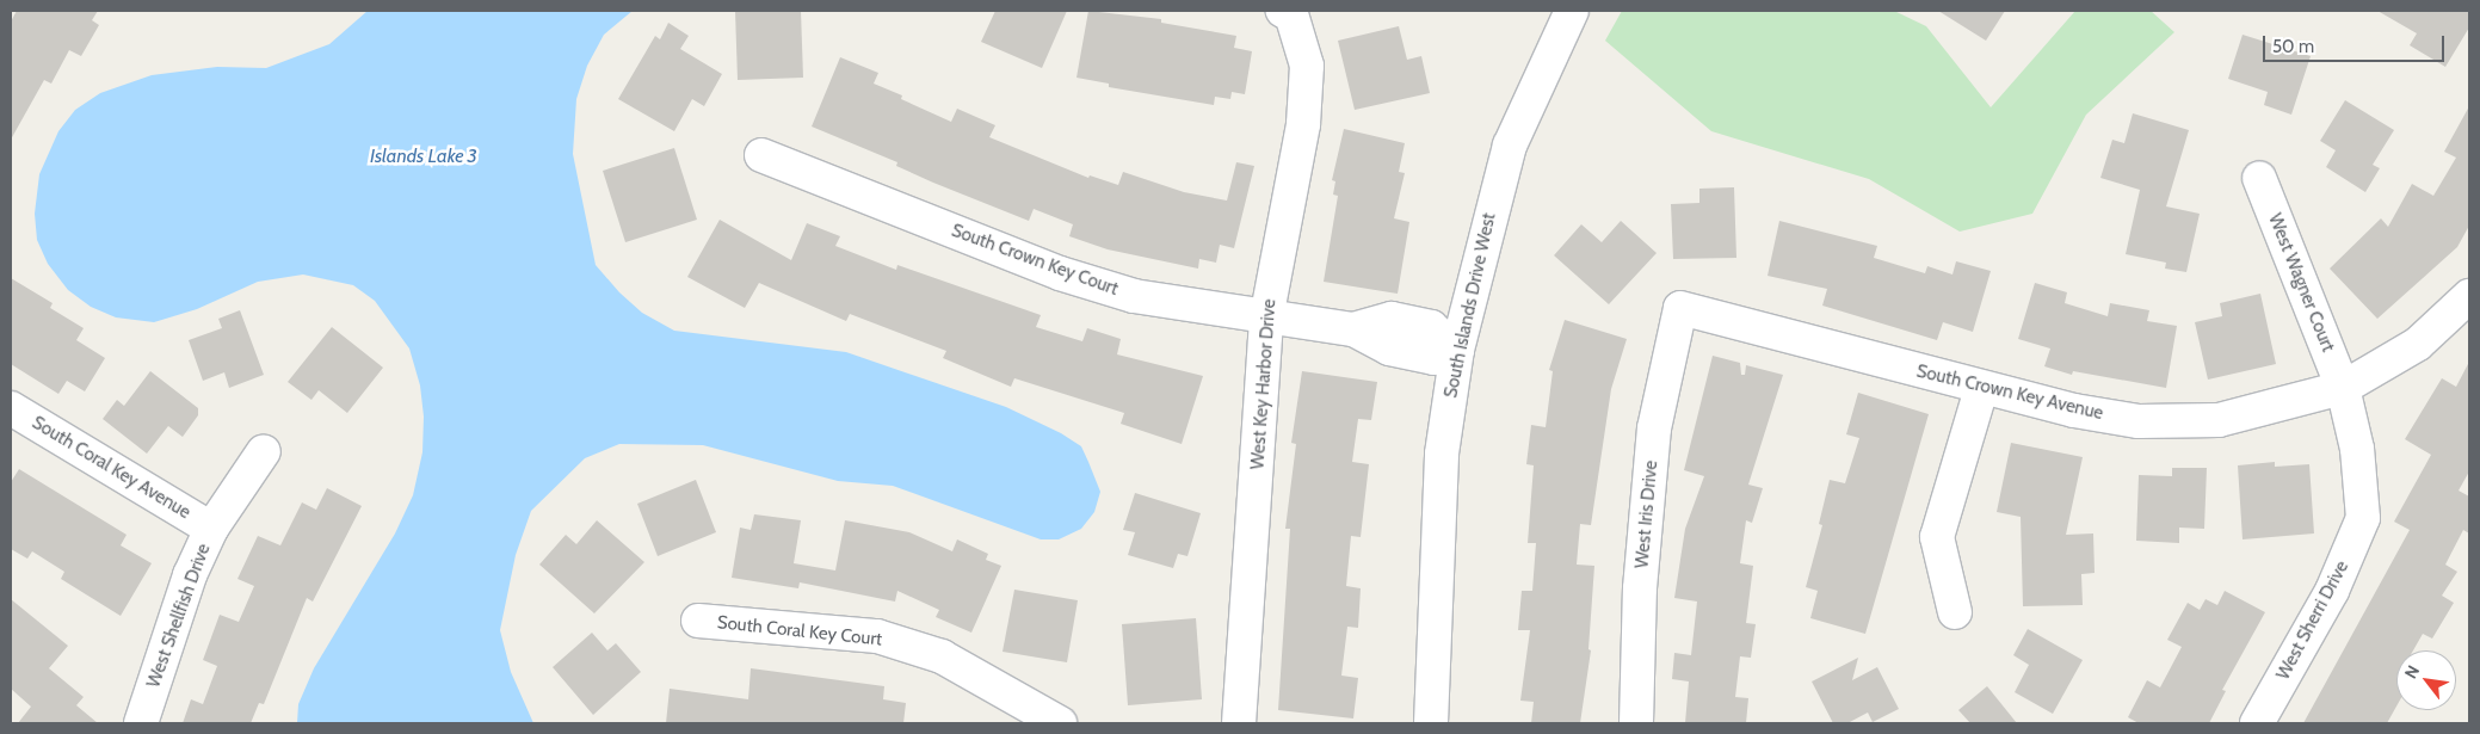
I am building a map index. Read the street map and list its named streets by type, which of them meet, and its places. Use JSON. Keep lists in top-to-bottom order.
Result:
{
  "streets": {
    "street": [
      "South Crown Key Court",
      "West Wagner Court",
      "South Islands Drive West",
      "West Key Harbor Drive",
      "South Crown Key Avenue",
      "South Coral Key Avenue",
      "West Iris Drive",
      "West Shellfish Drive",
      "West Sherri Drive",
      "South Coral Key Court"
    ]
  },
  "crossings": [
    ["South Crown Key Court", "South Islands Drive West"],
    ["South Crown Key Court", "West Key Harbor Drive"],
    ["West Wagner Court", "South Crown Key Avenue"],
    ["West Wagner Court", "West Sherri Drive"],
    ["South Crown Key Avenue", "West Iris Drive"],
    ["South Crown Key Avenue", "West Sherri Drive"],
    ["South Coral Key Avenue", "West Shellfish Drive"]
  ],
  "water": ["Islands Lake 3"],
  "scale_bar": "50 m",
  "north": "top left"
}
